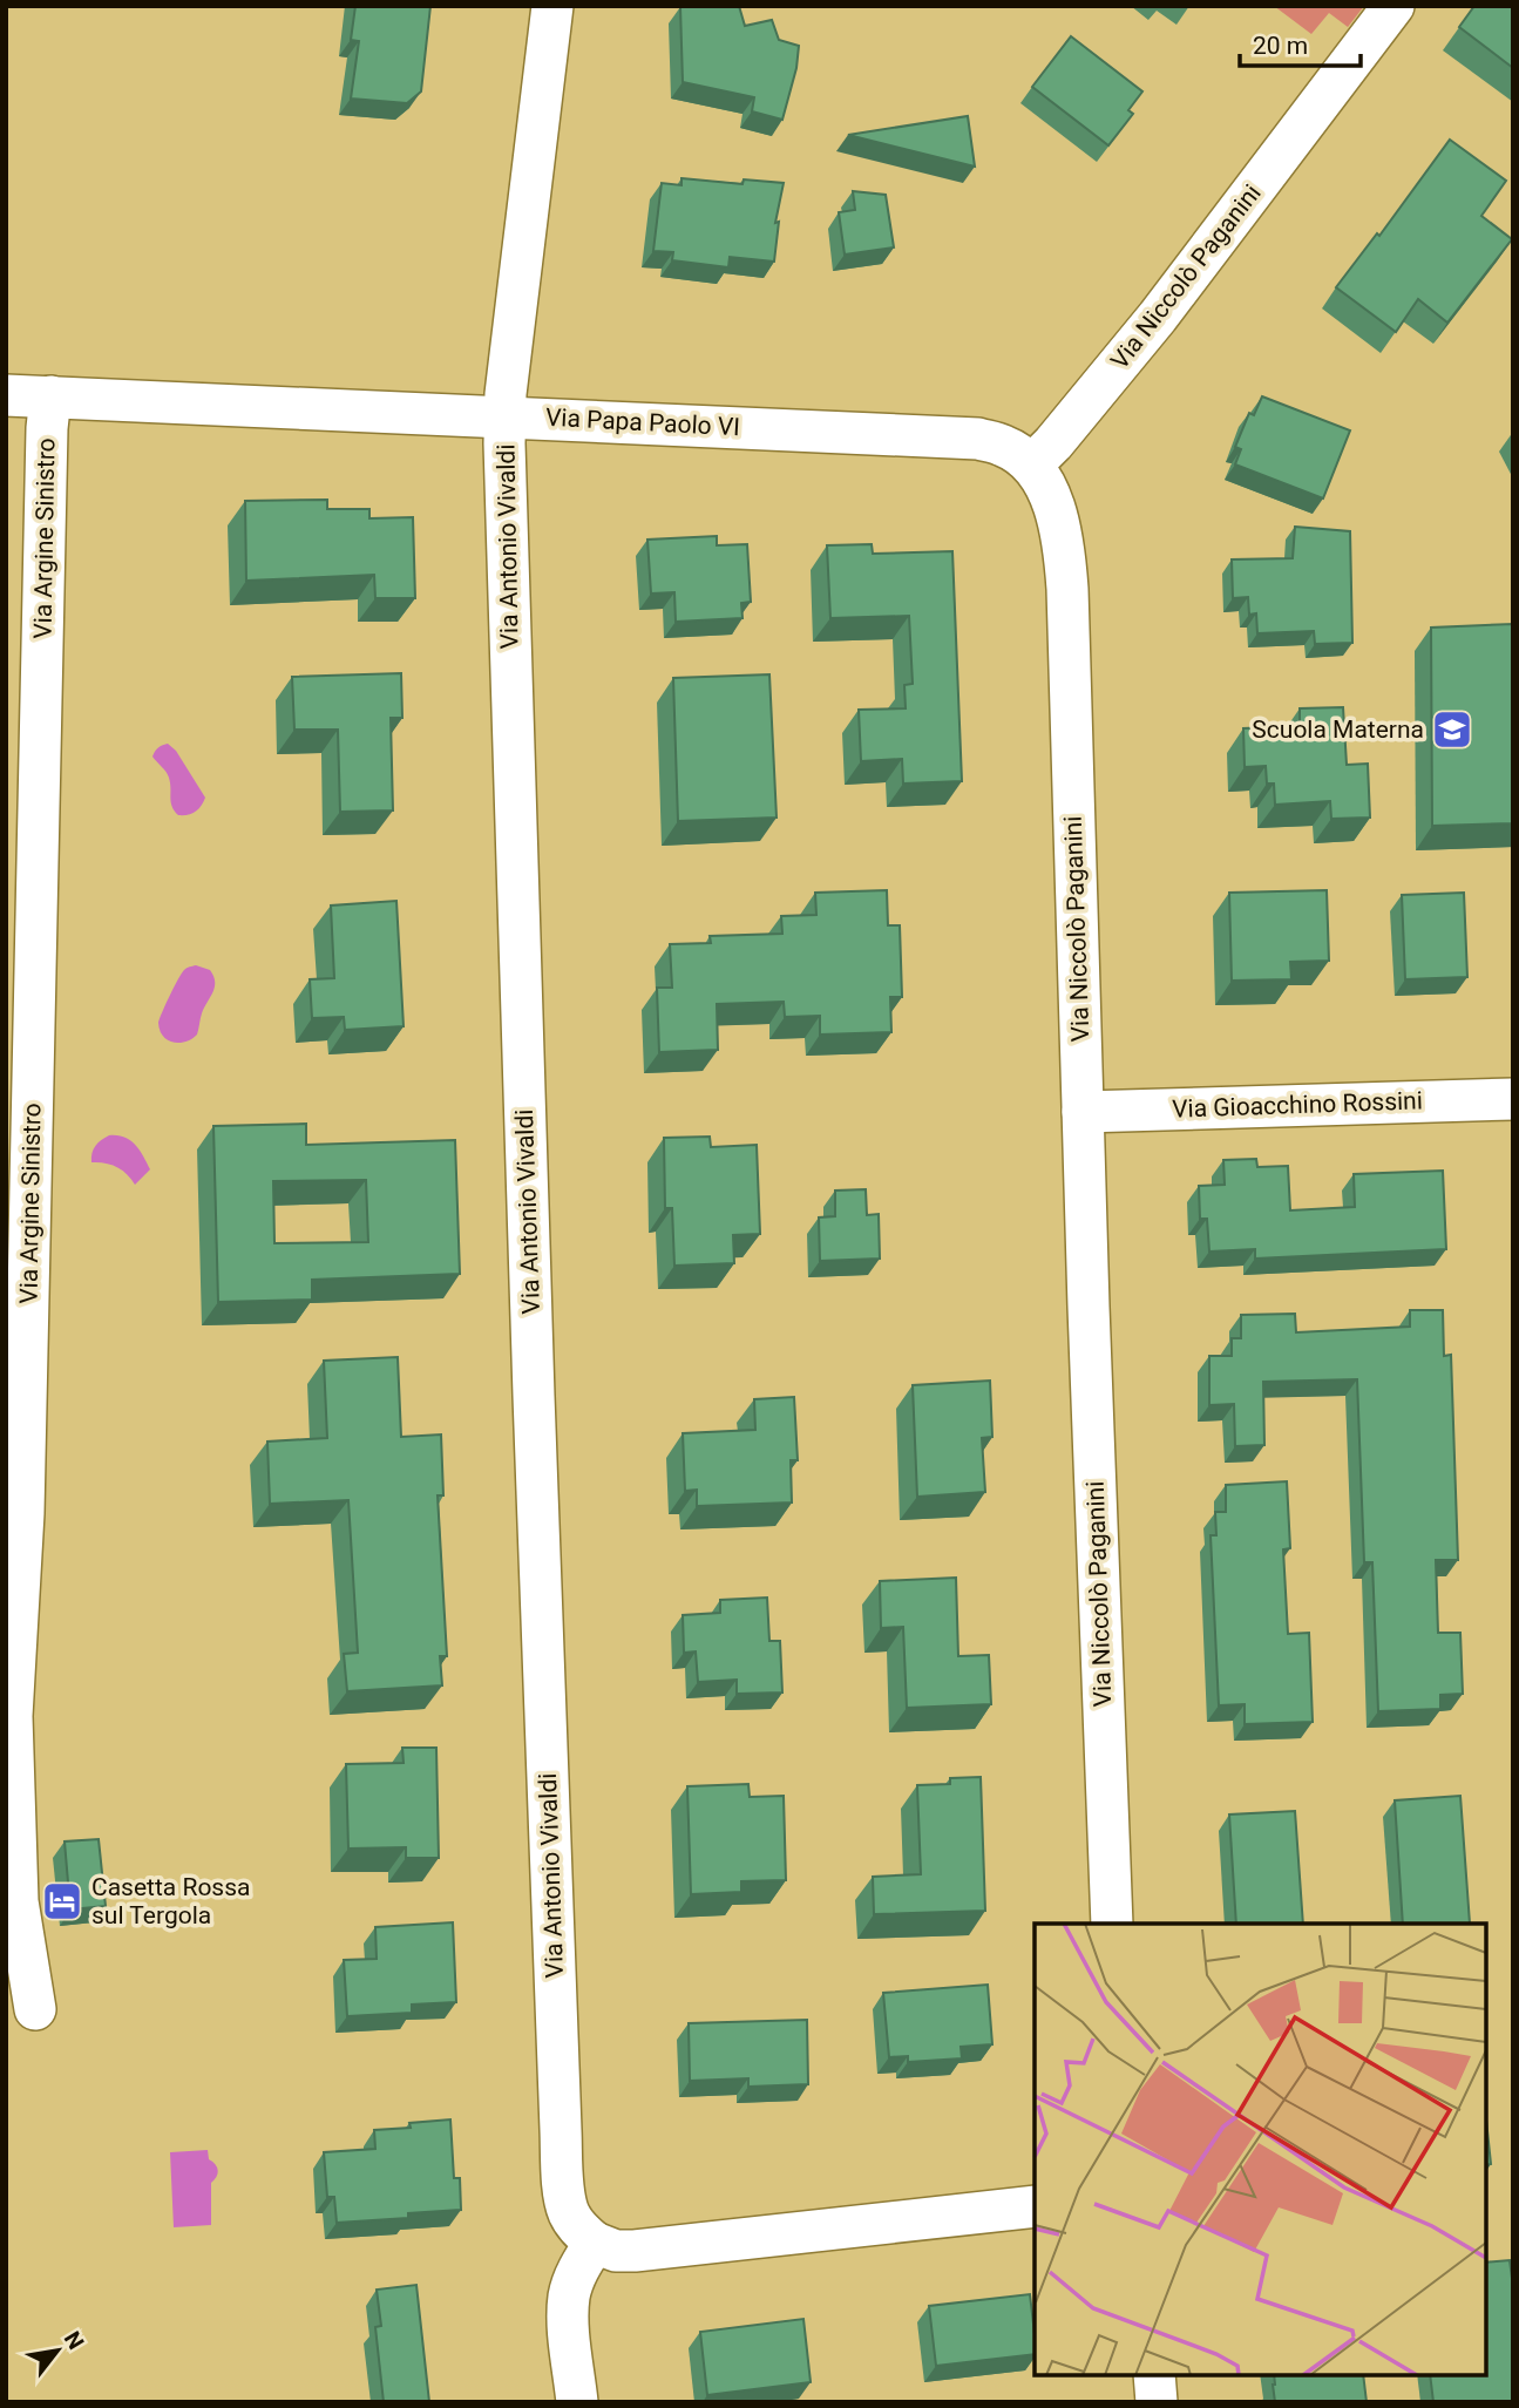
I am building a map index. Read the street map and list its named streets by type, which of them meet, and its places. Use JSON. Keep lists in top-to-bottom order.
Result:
{
  "streets": {
    "street": [
      "Via Niccolò Paganini",
      "Via Papa Paolo VI",
      "Via Argine Sinistro",
      "Via Antonio Vivaldi",
      "Via Gioacchino Rossini"
    ]
  },
  "crossings": [
    ["Via Niccolò Paganini", "Via Papa Paolo VI"],
    ["Via Niccolò Paganini", "Via Gioacchino Rossini"],
    ["Via Papa Paolo VI", "Via Argine Sinistro"],
    ["Via Papa Paolo VI", "Via Antonio Vivaldi"]
  ],
  "places": {
    "school or university": ["Scuola Materna"],
    "hotel": ["Casetta Rossa sul Tergola"]
  },
  "scale_bar": "20 m",
  "north": "top right"
}
